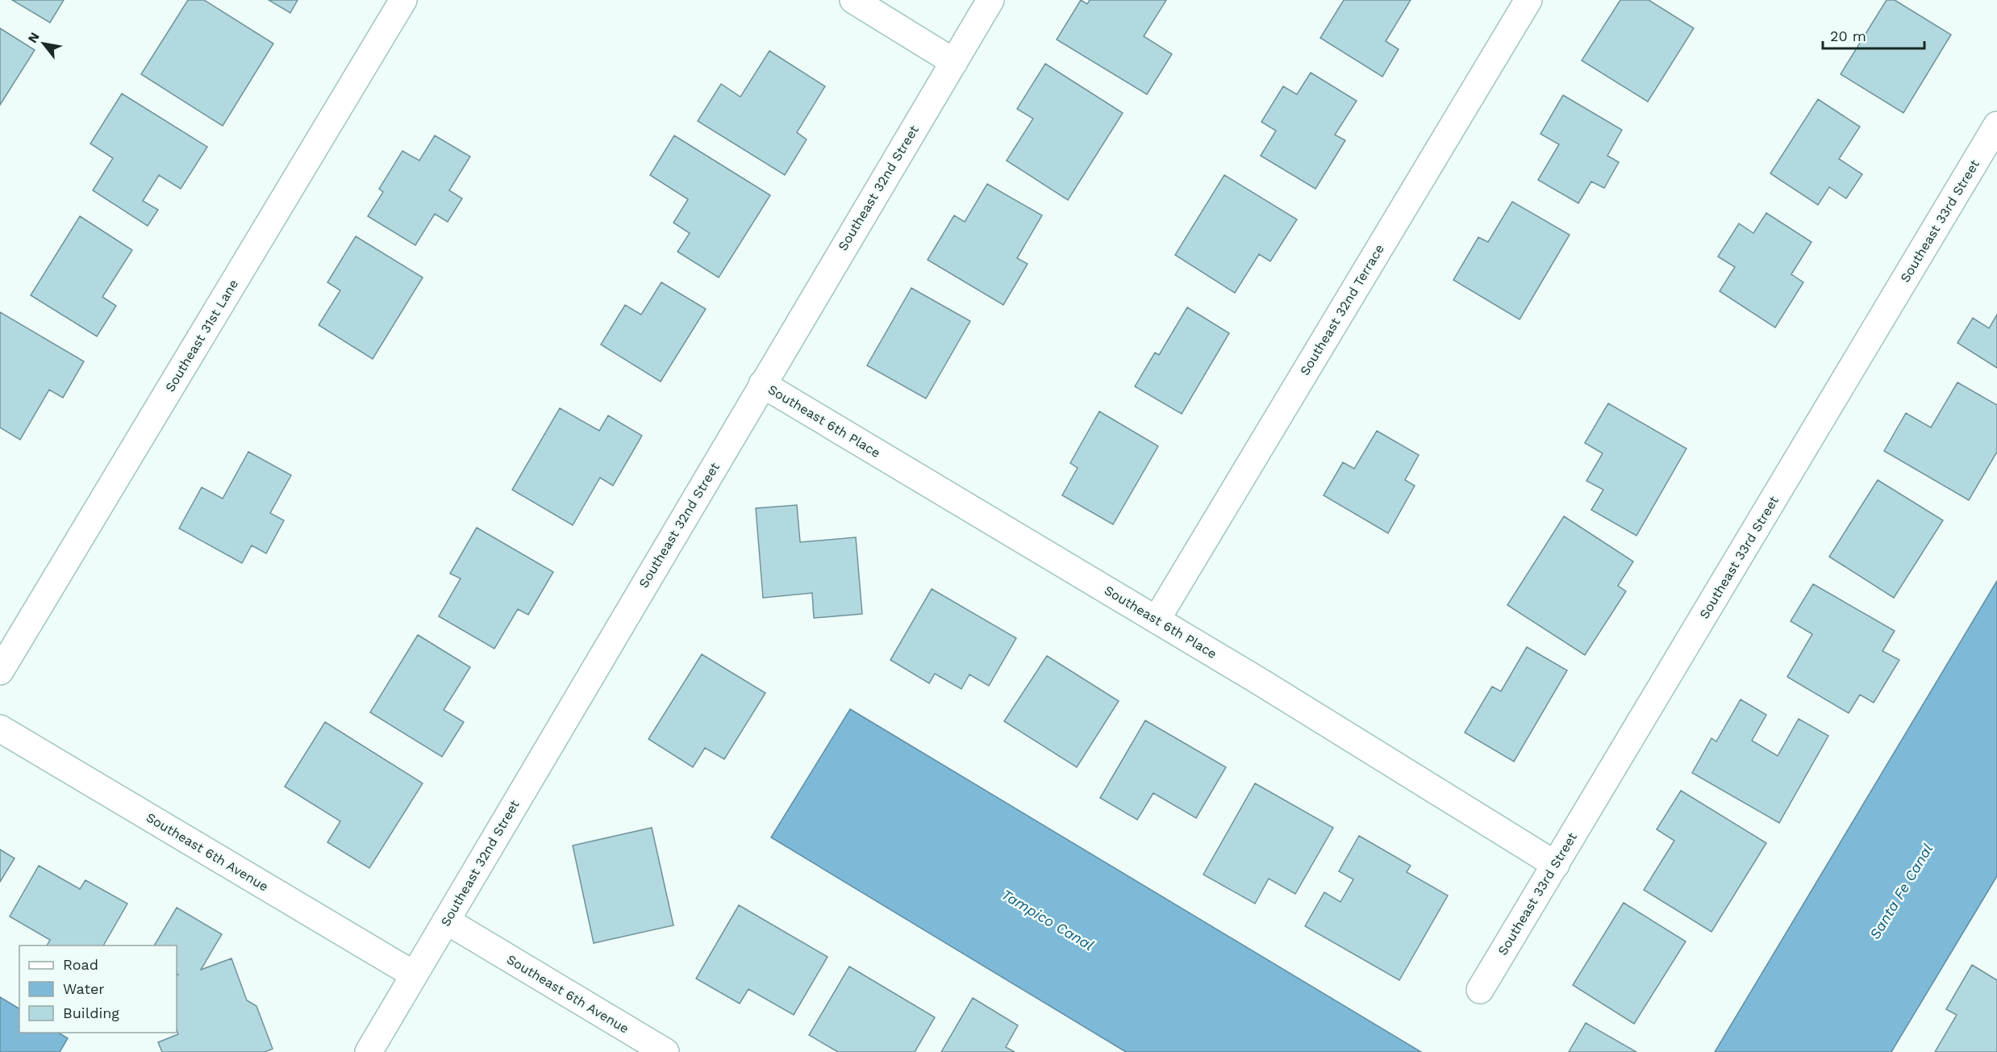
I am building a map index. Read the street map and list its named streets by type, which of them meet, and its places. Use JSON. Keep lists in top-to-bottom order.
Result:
{
  "streets": {
    "street": [
      "Southeast 32nd Street",
      "Southeast 33rd Street",
      "Southeast 32nd Terrace",
      "Southeast 31st Lane",
      "Southeast 6th Place",
      "Southeast 6th Avenue"
    ]
  },
  "crossings": [
    ["Southeast 32nd Street", "Southeast 6th Place"],
    ["Southeast 32nd Street", "Southeast 6th Avenue"],
    ["Southeast 33rd Street", "Southeast 6th Place"],
    ["Southeast 32nd Terrace", "Southeast 6th Place"]
  ],
  "water": ["Santa Fe Canal", "Tampico Canal"],
  "legend": ["Road", "Water", "Building"],
  "scale_bar": "20 m",
  "north": "top left"
}
